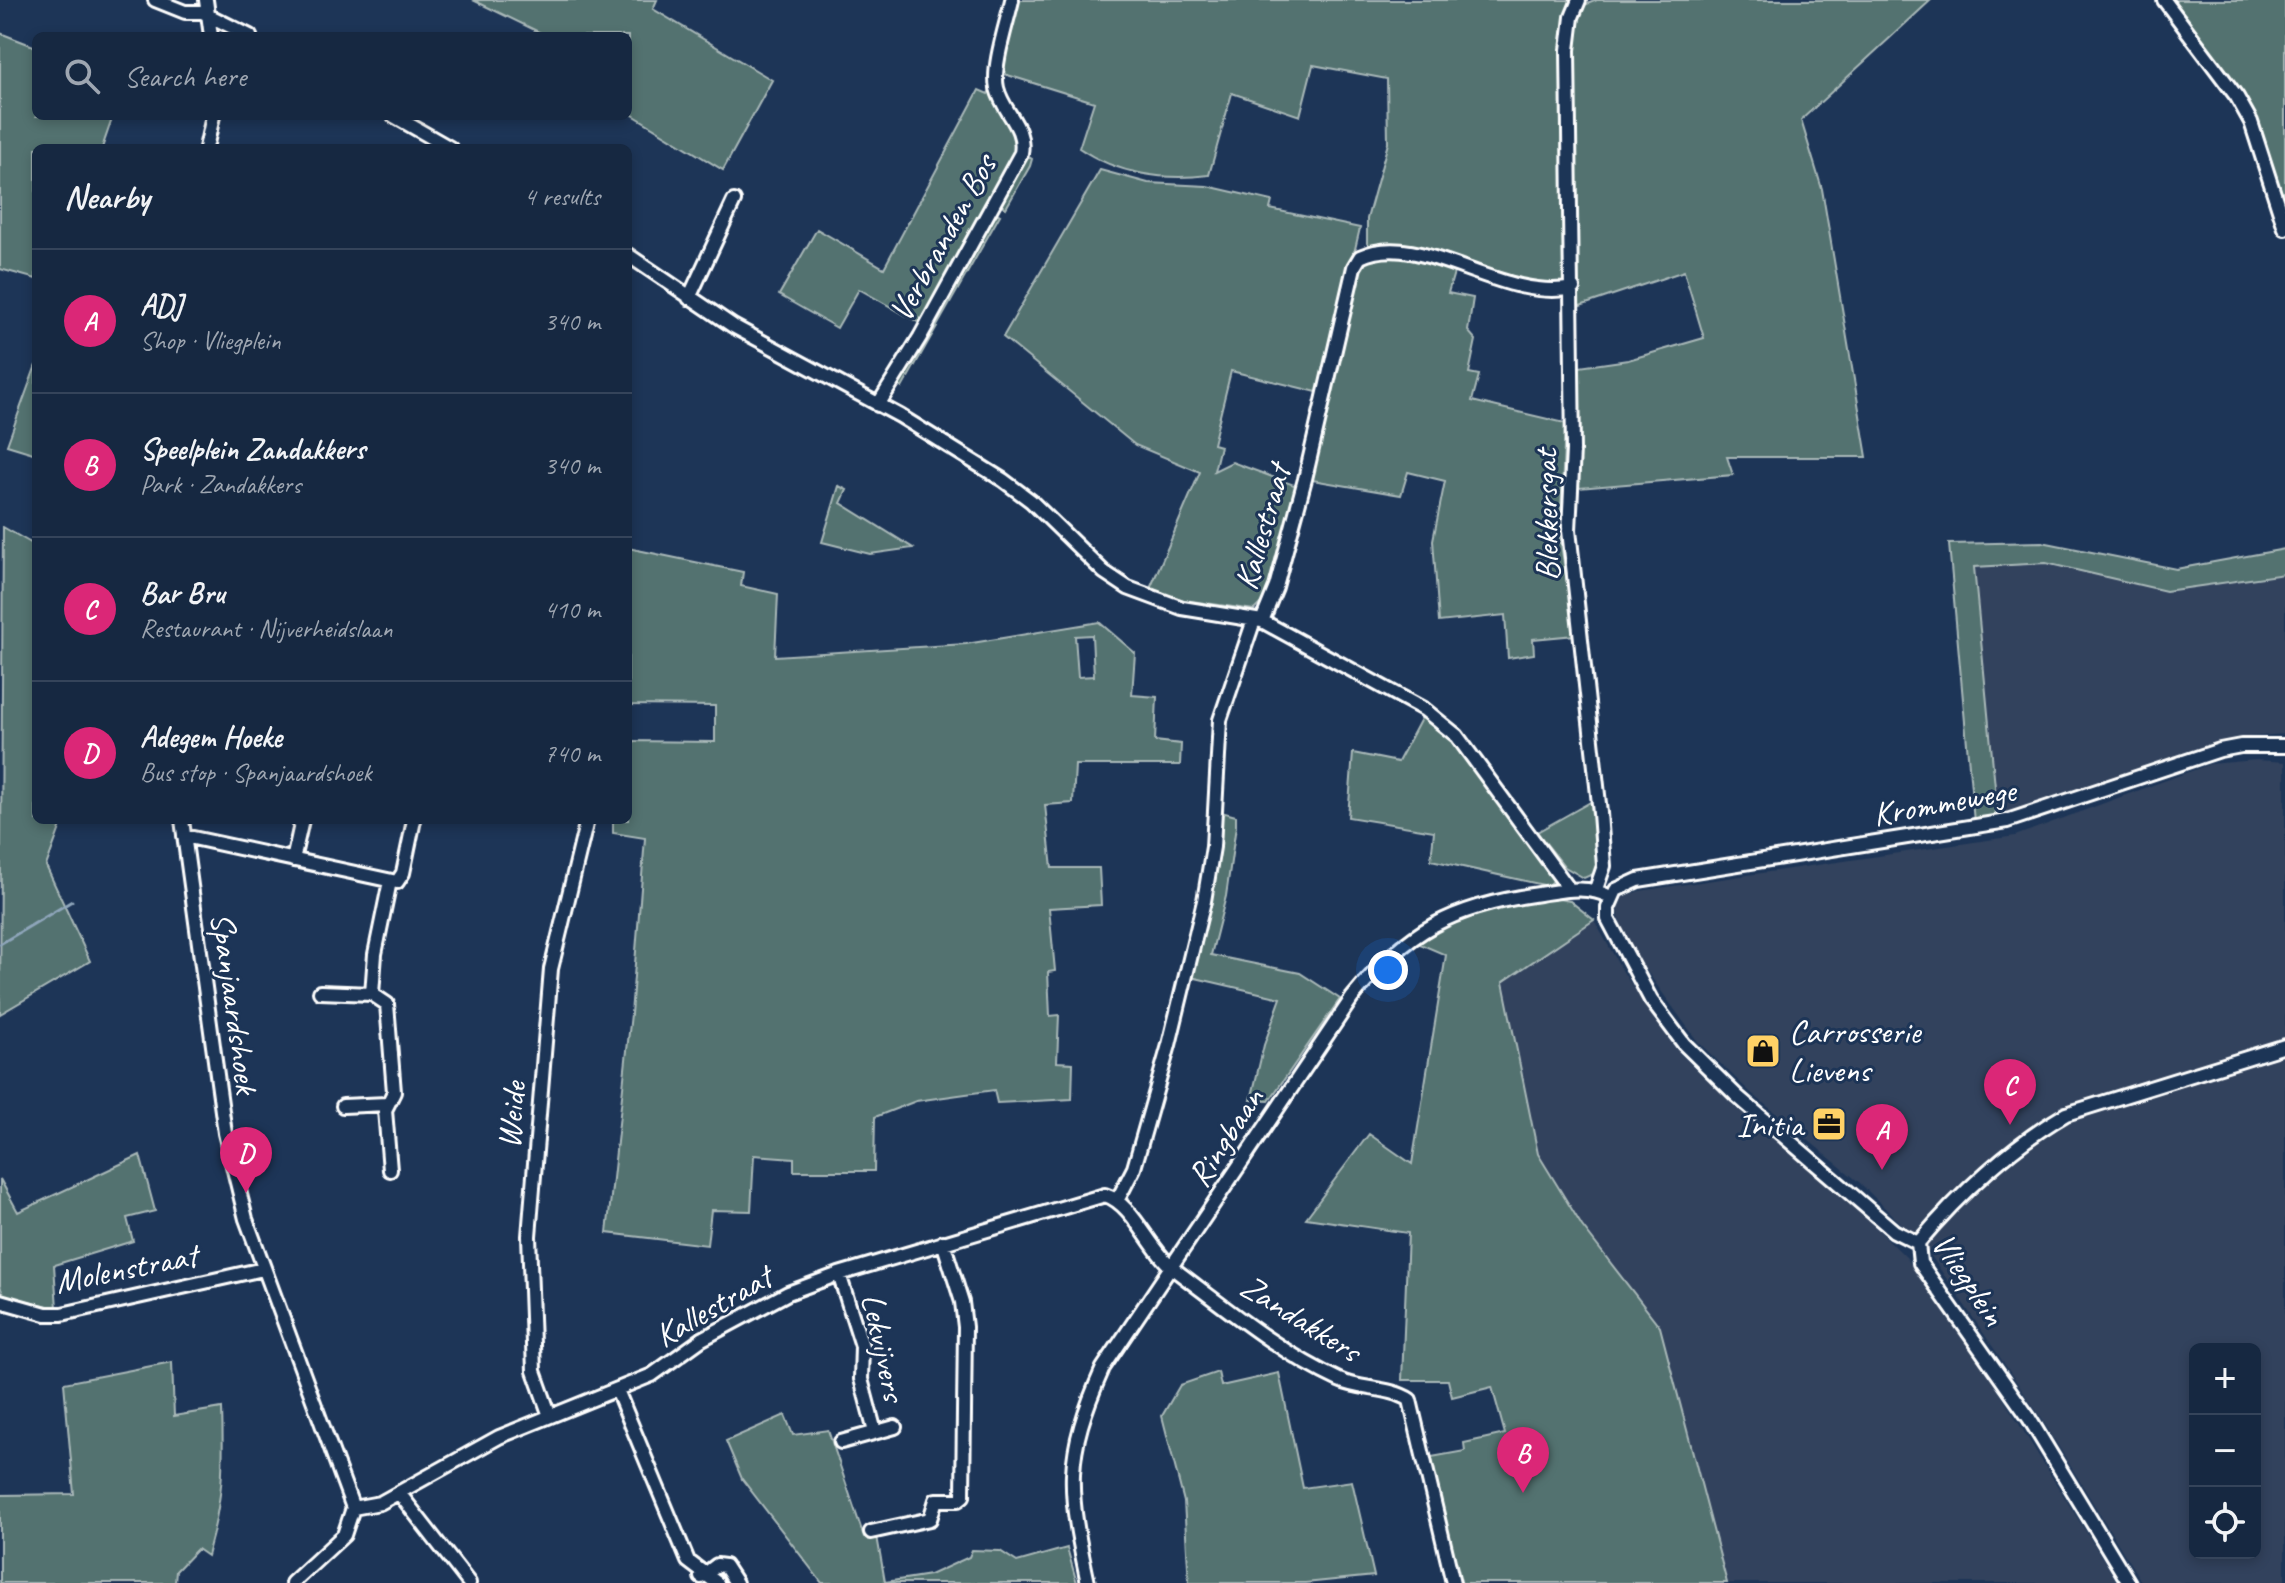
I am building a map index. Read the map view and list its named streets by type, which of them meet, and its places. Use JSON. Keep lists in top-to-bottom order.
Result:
{
  "streets": {
    "street": [
      "Verbranden Bos",
      "Blekkersgat",
      "Kallestraat",
      "Krommewege",
      "Spanjaardshoek",
      "Weide",
      "Ringbaan",
      "Molenstraat",
      "Vliegplein",
      "Zandakkers",
      "Lekvijvers"
    ]
  },
  "crossings": [
    ["Blekkersgat", "Kallestraat"],
    ["Blekkersgat", "Ringbaan"],
    ["Kallestraat", "Spanjaardshoek"],
    ["Kallestraat", "Weide"],
    ["Kallestraat", "Ringbaan"],
    ["Kallestraat", "Lekvijvers"],
    ["Krommewege", "Ringbaan"],
    ["Krommewege", "Vliegplein"],
    ["Spanjaardshoek", "Molenstraat"],
    ["Ringbaan", "Vliegplein"],
    ["Ringbaan", "Zandakkers"]
  ],
  "places": {
    "shop": ["Carrosserie Lievens"],
    "office": ["Initia"]
  },
  "page": {
    "search": "Search here",
    "heading": ["Nearby", "4 results"],
    "list": [
      {
        "mark": "A",
        "name": "ADJ",
        "note": "Shop · Vliegplein",
        "value": "340 m"
      },
      {
        "mark": "B",
        "name": "Speelplein Zandakkers",
        "note": "Park · Zandakkers",
        "value": "340 m"
      },
      {
        "mark": "C",
        "name": "Bar Bru",
        "note": "Restaurant · Nijverheidslaan",
        "value": "410 m"
      },
      {
        "mark": "D",
        "name": "Adegem Hoeke",
        "note": "Bus stop · Spanjaardshoek",
        "value": "740 m"
      }
    ],
    "pins": [
      "C",
      "A",
      "D",
      "B"
    ],
    "map_buttons": ["+", "−"]
  }
}
